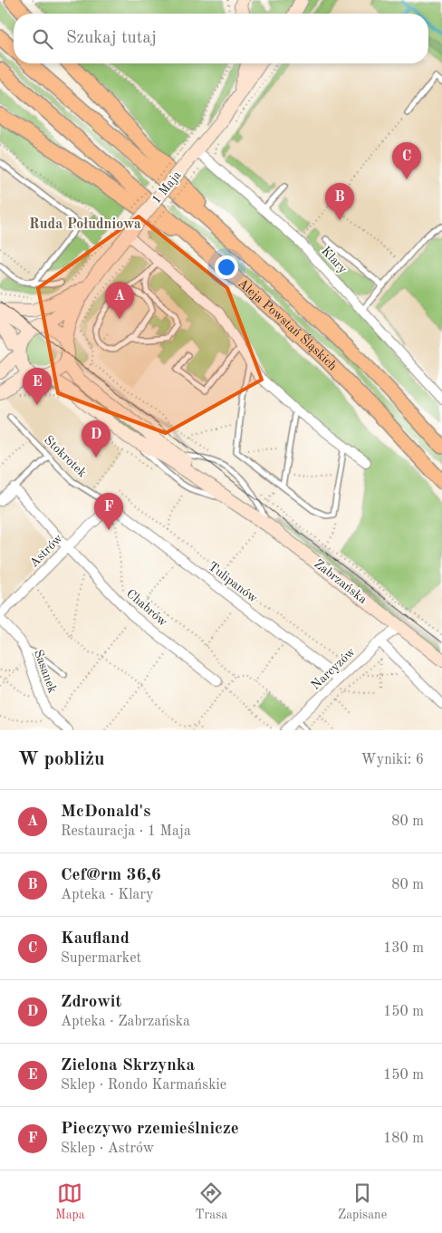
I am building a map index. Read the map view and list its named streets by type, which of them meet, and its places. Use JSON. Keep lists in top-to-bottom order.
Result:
{
  "streets": {
    "main road": ["Aleja Powstań Śląskich"],
    "street": [
      "1 Maja",
      "Klary",
      "Astrów",
      "Zabrzańska",
      "Tulipanów",
      "Chabrów",
      "Narcyzów",
      "Sasanek"
    ],
    "lane": ["Stokrotek"]
  },
  "crossings": [
    ["1 Maja", "Klary"],
    ["1 Maja", "Zabrzańska"],
    ["Stokrotek", "Astrów"],
    ["Stokrotek", "Tulipanów"],
    ["Astrów", "Tulipanów"],
    ["Astrów", "Chabrów"],
    ["Zabrzańska", "Narcyzów"],
    ["Tulipanów", "Narcyzów"]
  ],
  "districts": ["Ruda Południowa"],
  "page": {
    "search": "Szukaj tutaj",
    "pins": [
      "C",
      "B",
      "A",
      "E",
      "D",
      "F"
    ],
    "heading": ["W pobliżu", "Wyniki: 6"],
    "list": [
      {
        "mark": "A",
        "name": "McDonald's",
        "note": "Restauracja · 1 Maja",
        "value": "80 m"
      },
      {
        "mark": "B",
        "name": "Cef@rm 36,6",
        "note": "Apteka · Klary",
        "value": "80 m"
      },
      {
        "mark": "C",
        "name": "Kaufland",
        "note": "Supermarket",
        "value": "130 m"
      },
      {
        "mark": "D",
        "name": "Zdrowit",
        "note": "Apteka · Zabrzańska",
        "value": "150 m"
      },
      {
        "mark": "E",
        "name": "Zielona Skrzynka",
        "note": "Sklep · Rondo Karmańskie",
        "value": "150 m"
      },
      {
        "mark": "F",
        "name": "Pieczywo rzemieślnicze",
        "note": "Sklep · Astrów",
        "value": "180 m"
      }
    ],
    "nav": ["Mapa", "Trasa", "Zapisane"]
  }
}
